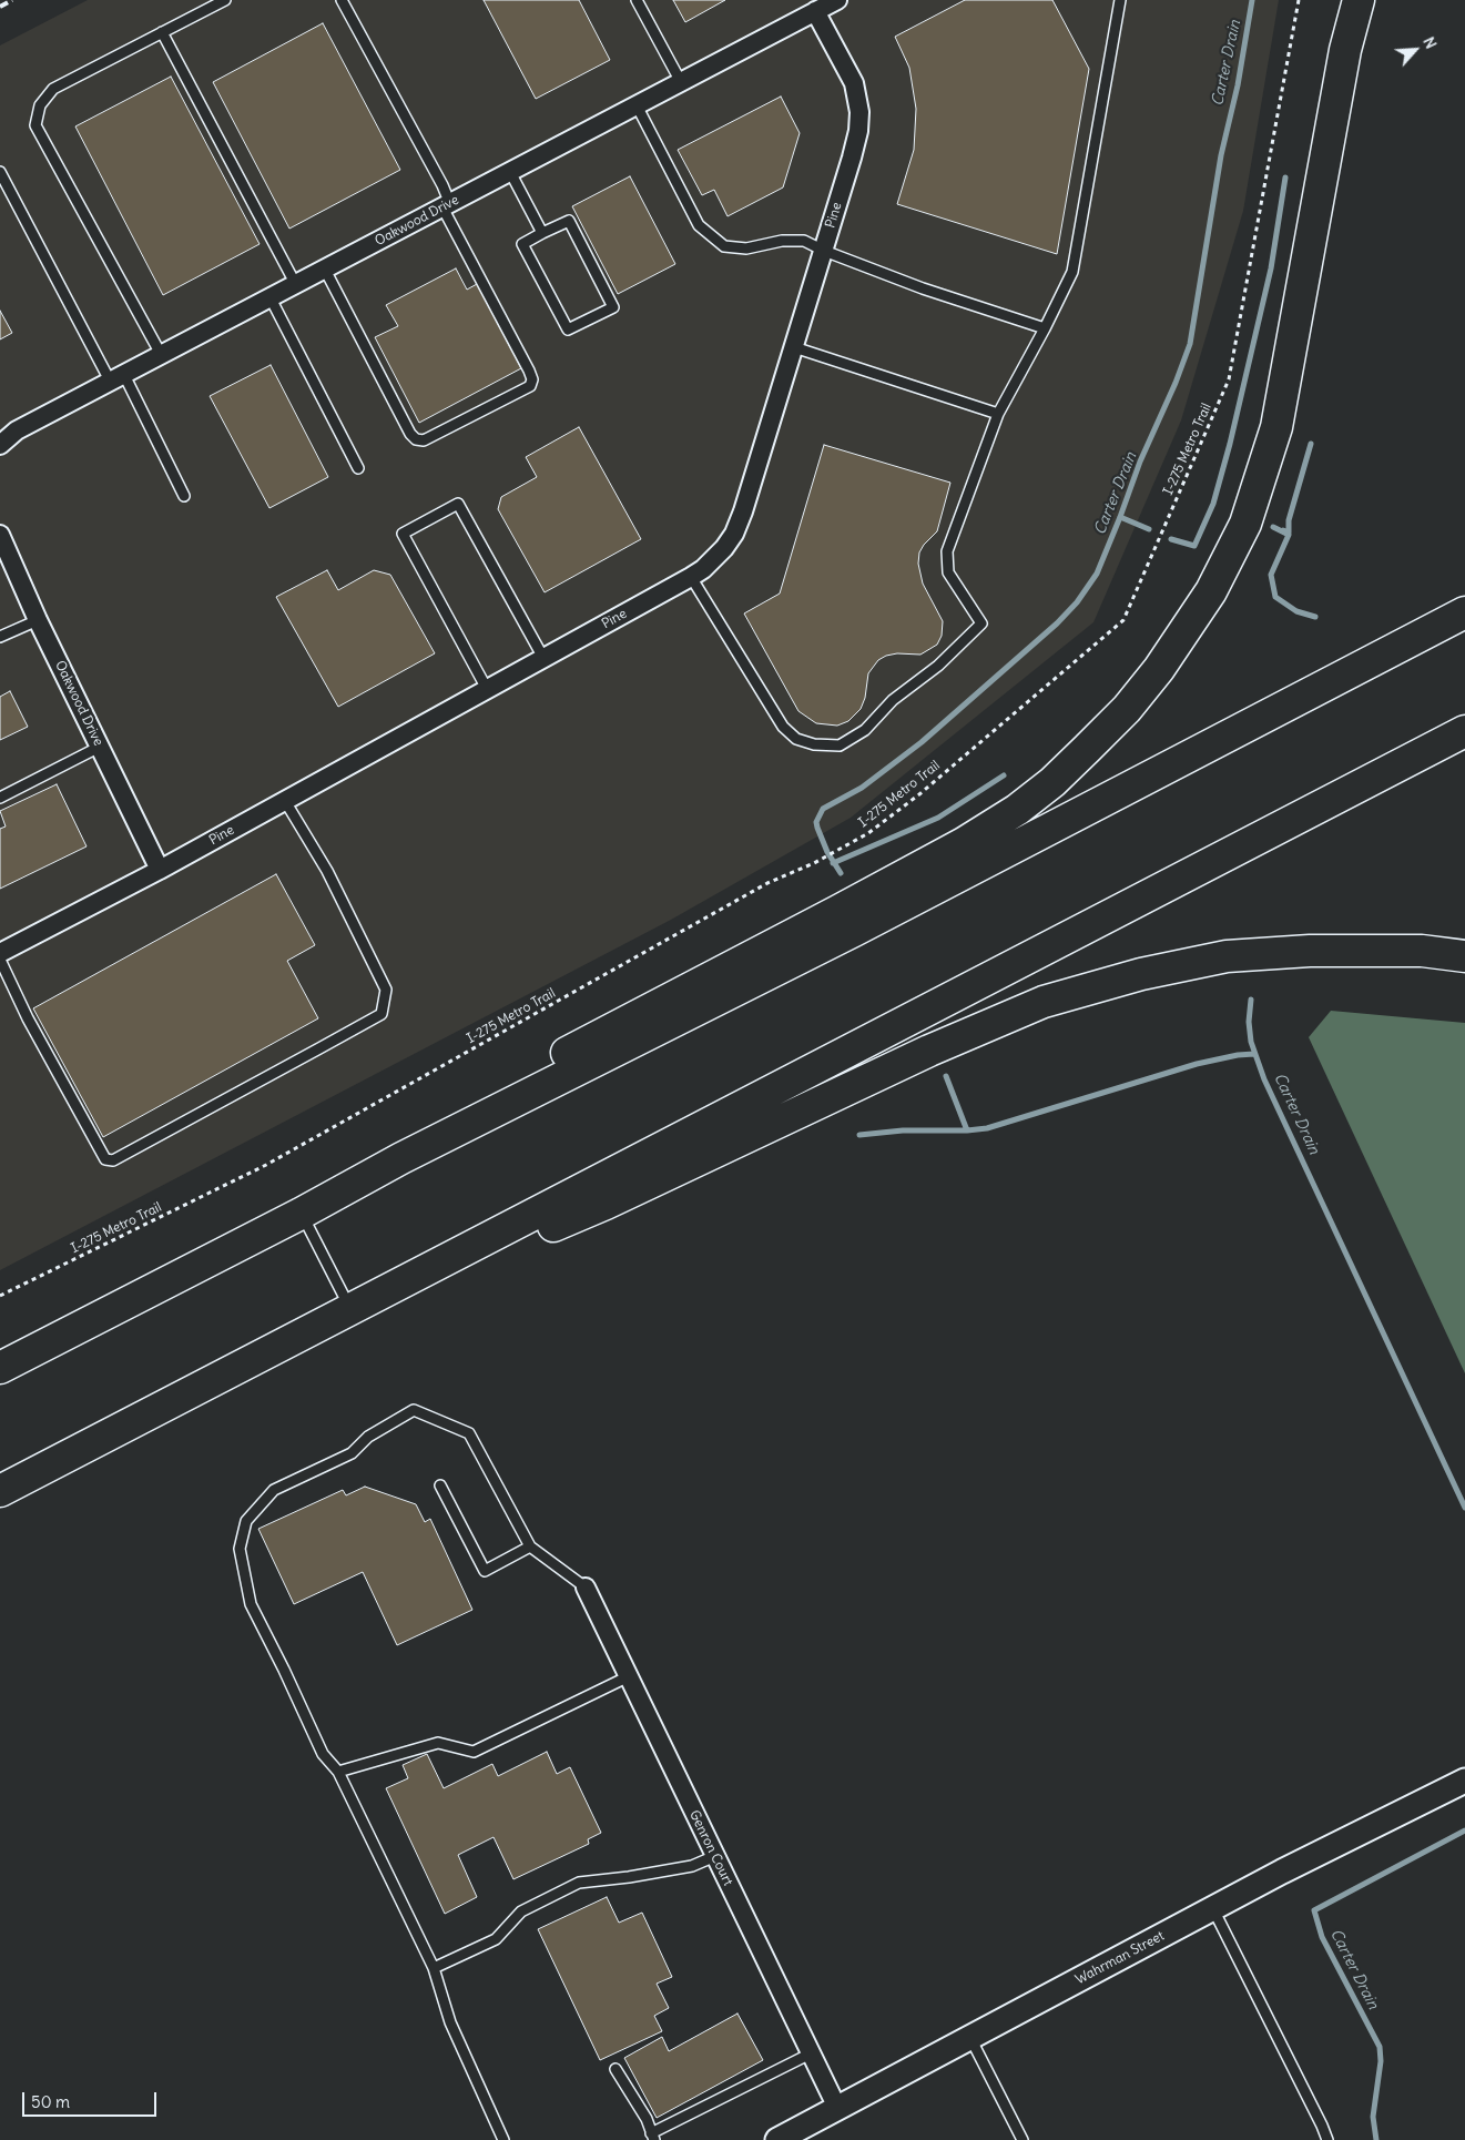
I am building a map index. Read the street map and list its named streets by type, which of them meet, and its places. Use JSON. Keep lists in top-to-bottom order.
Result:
{
  "streets": {
    "street": [
      "Pine",
      "Oakwood Drive",
      "Genron Court",
      "Wahrman Street"
    ],
    "path": ["I-275 Metro Trail"]
  },
  "crossings": [
    ["Pine", "Oakwood Drive"],
    ["Genron Court", "Wahrman Street"]
  ],
  "water": ["Carter Drain"],
  "scale_bar": "50 m",
  "north": "top right"
}
